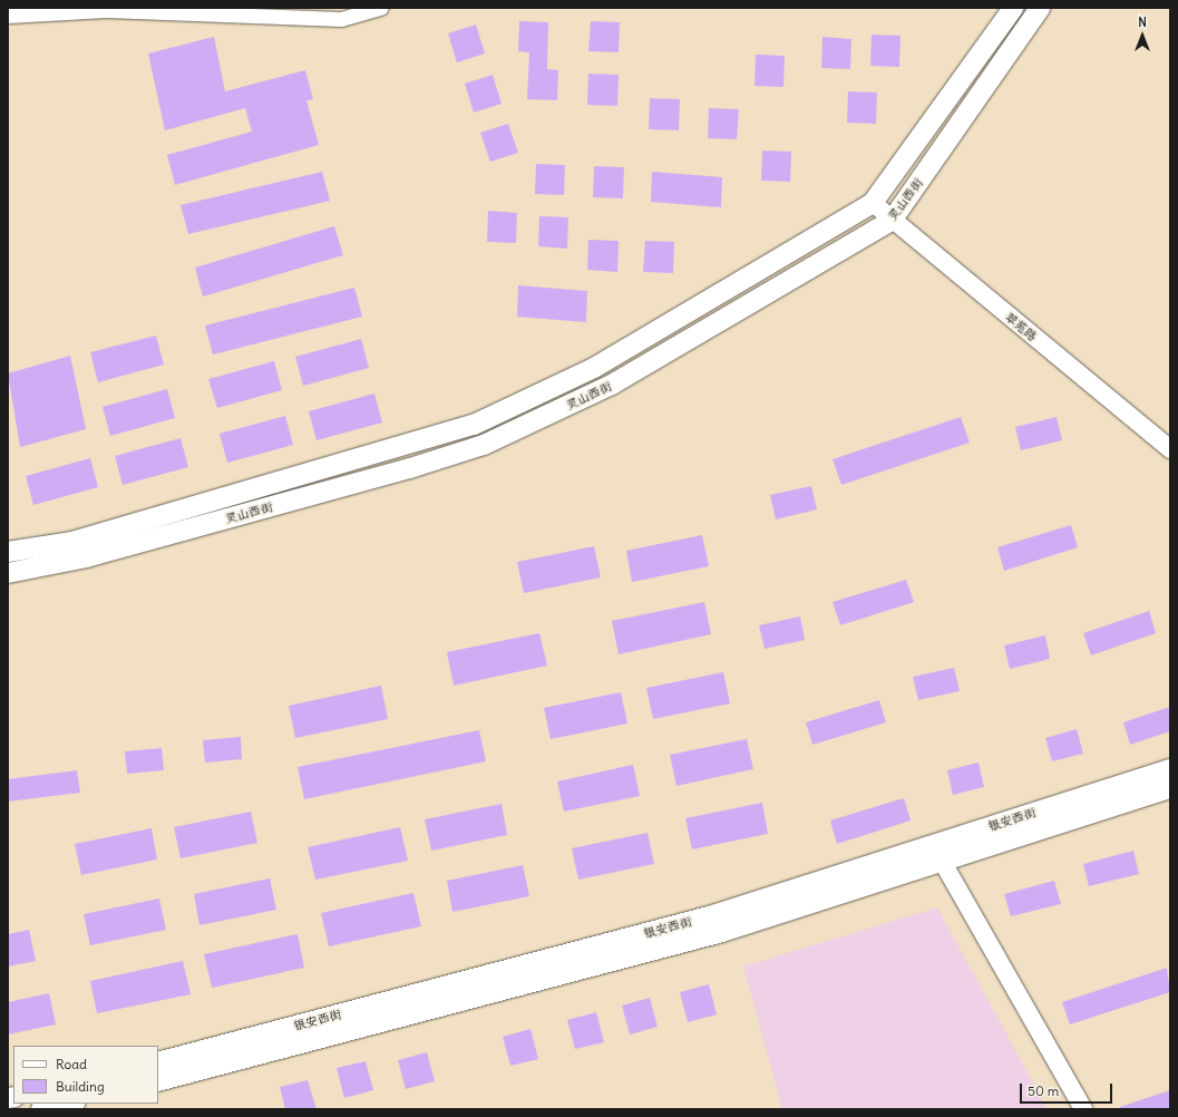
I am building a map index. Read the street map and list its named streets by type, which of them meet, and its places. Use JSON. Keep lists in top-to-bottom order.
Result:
{
  "streets": {
    "main road": ["灵山西街", "银安西街"],
    "street": ["翠苑路"]
  },
  "crossings": [
    ["灵山西街", "翠苑路"]
  ],
  "legend": ["Road", "Building"],
  "scale_bar": "50 m",
  "north": "top"
}
